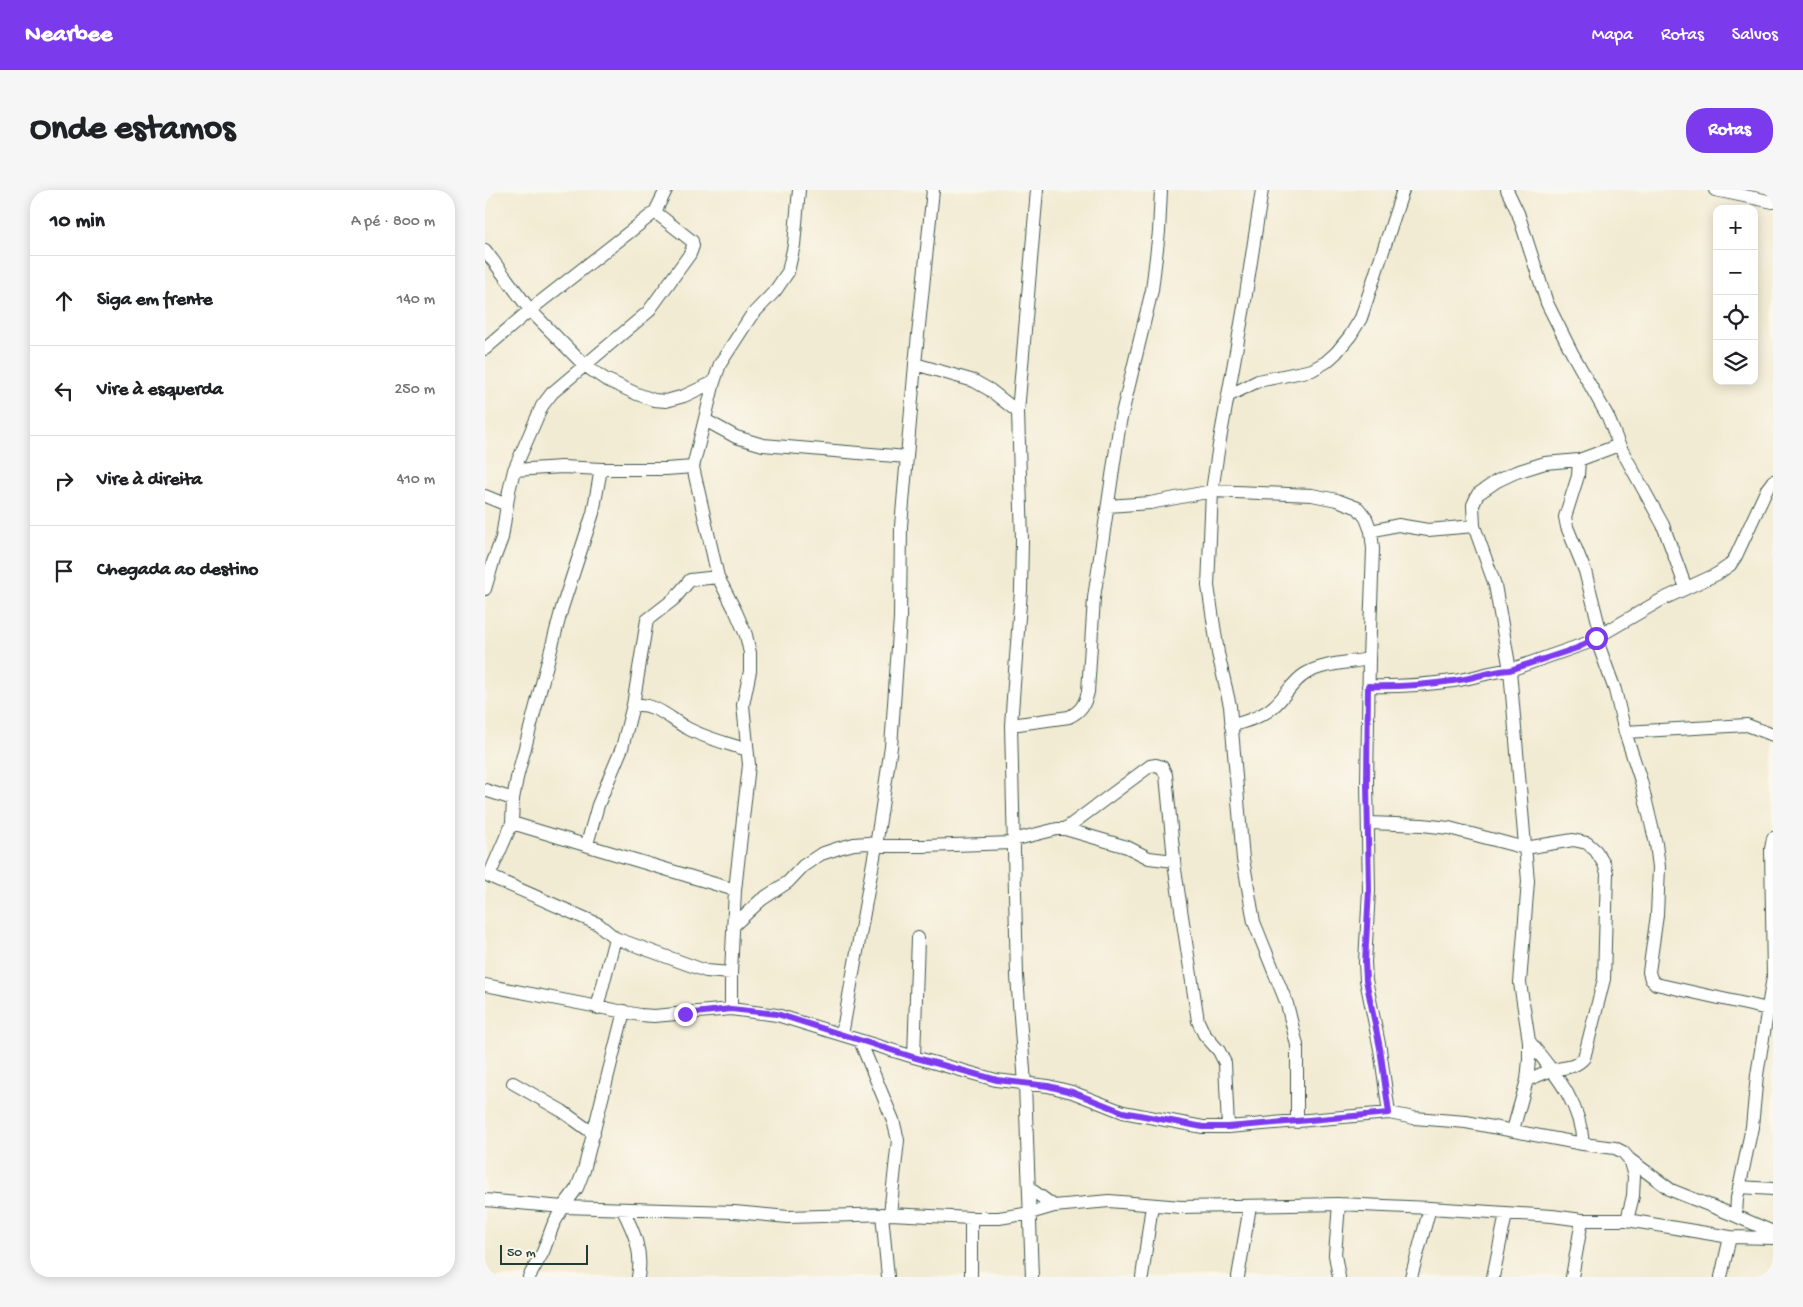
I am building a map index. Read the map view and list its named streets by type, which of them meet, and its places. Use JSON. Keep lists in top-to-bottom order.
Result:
{
  "scale_bar": "50 m",
  "page": {
    "header": "Nearbee",
    "nav": ["Mapa", "Rotas", "Salvos"],
    "buttons": "Rotas",
    "title": "Onde estamos",
    "heading": ["10 min", "A pé · 800 m"],
    "map_buttons": ["+", "−"],
    "list": [
      ["Siga em frente", "140 m"],
      ["Vire à esquerda", "250 m"],
      ["Vire à direita", "410 m"],
      "Chegada ao destino"
    ],
    "scale": "50 m"
  }
}
